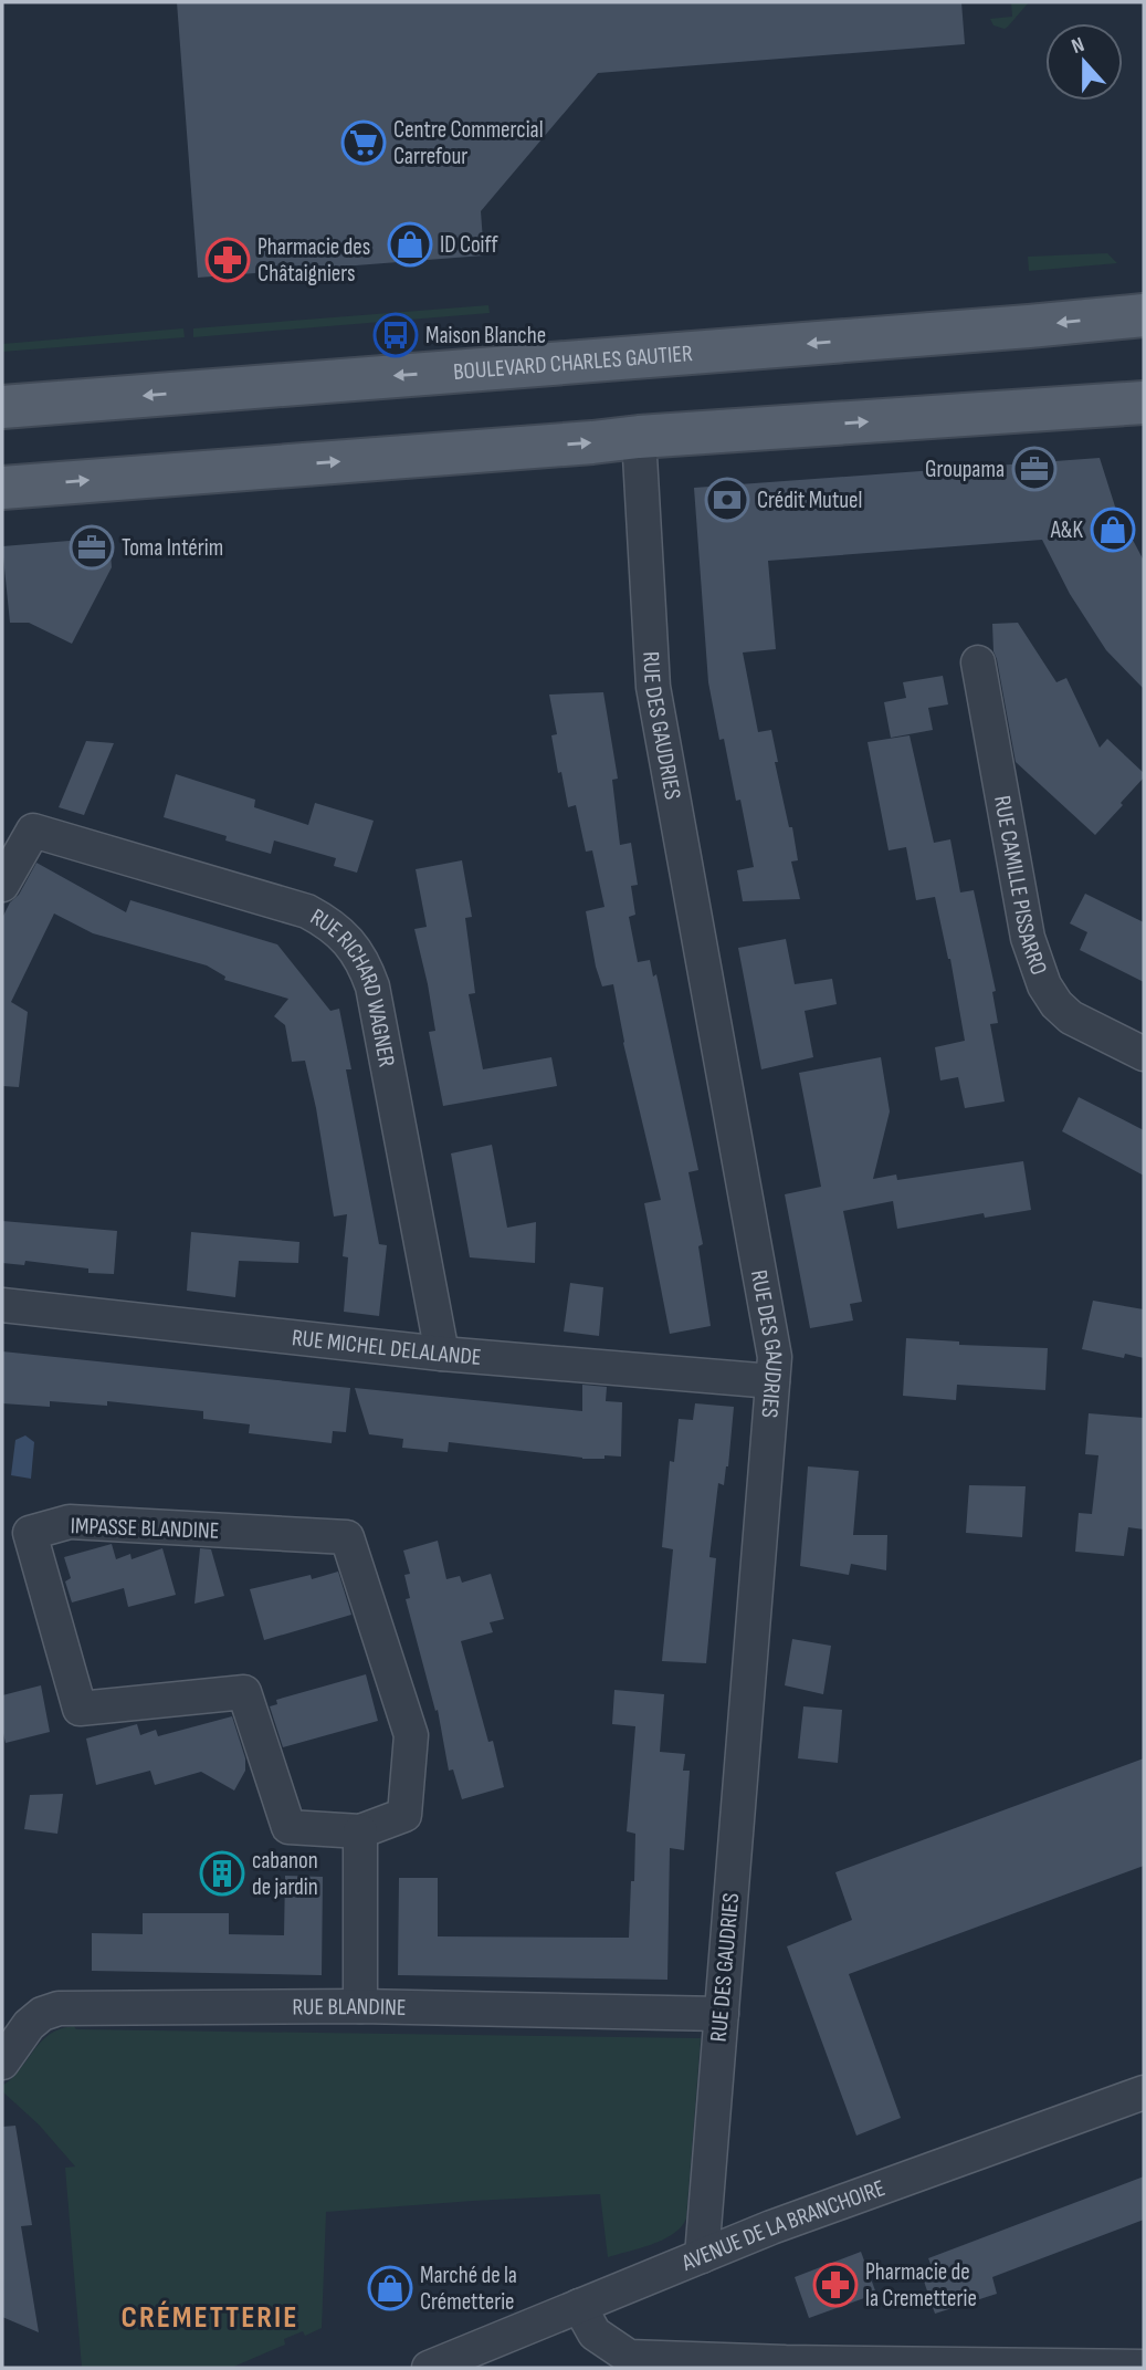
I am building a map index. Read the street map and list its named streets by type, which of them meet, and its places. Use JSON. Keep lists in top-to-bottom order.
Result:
{
  "streets": {
    "main road": ["BOULEVARD CHARLES GAUTIER"],
    "street": [
      "RUE DES GAUDRIES",
      "RUE CAMILLE PISSARRO",
      "RUE RICHARD WAGNER",
      "RUE MICHEL DELALANDE",
      "IMPASSE BLANDINE",
      "RUE BLANDINE",
      "AVENUE DE LA BRANCHOIRE"
    ]
  },
  "crossings": [
    ["RUE DES GAUDRIES", "RUE MICHEL DELALANDE"],
    ["RUE DES GAUDRIES", "RUE BLANDINE"],
    ["RUE DES GAUDRIES", "AVENUE DE LA BRANCHOIRE"],
    ["RUE RICHARD WAGNER", "RUE MICHEL DELALANDE"]
  ],
  "districts": ["CRÉMETTERIE"],
  "places": {
    "supermarket": ["Centre Commercial Carrefour"],
    "shop": ["ID Coiff", "A&K", "Marché de la Crémetterie"],
    "pharmacy": ["Pharmacie des Châtaigniers", "Pharmacie de la Cremetterie"],
    "bus stop": ["Maison Blanche"],
    "office": ["Groupama", "Toma Intérim"],
    "bank": ["Crédit Mutuel"],
    "building": ["cabanon de jardin"]
  },
  "north": "top"
}
